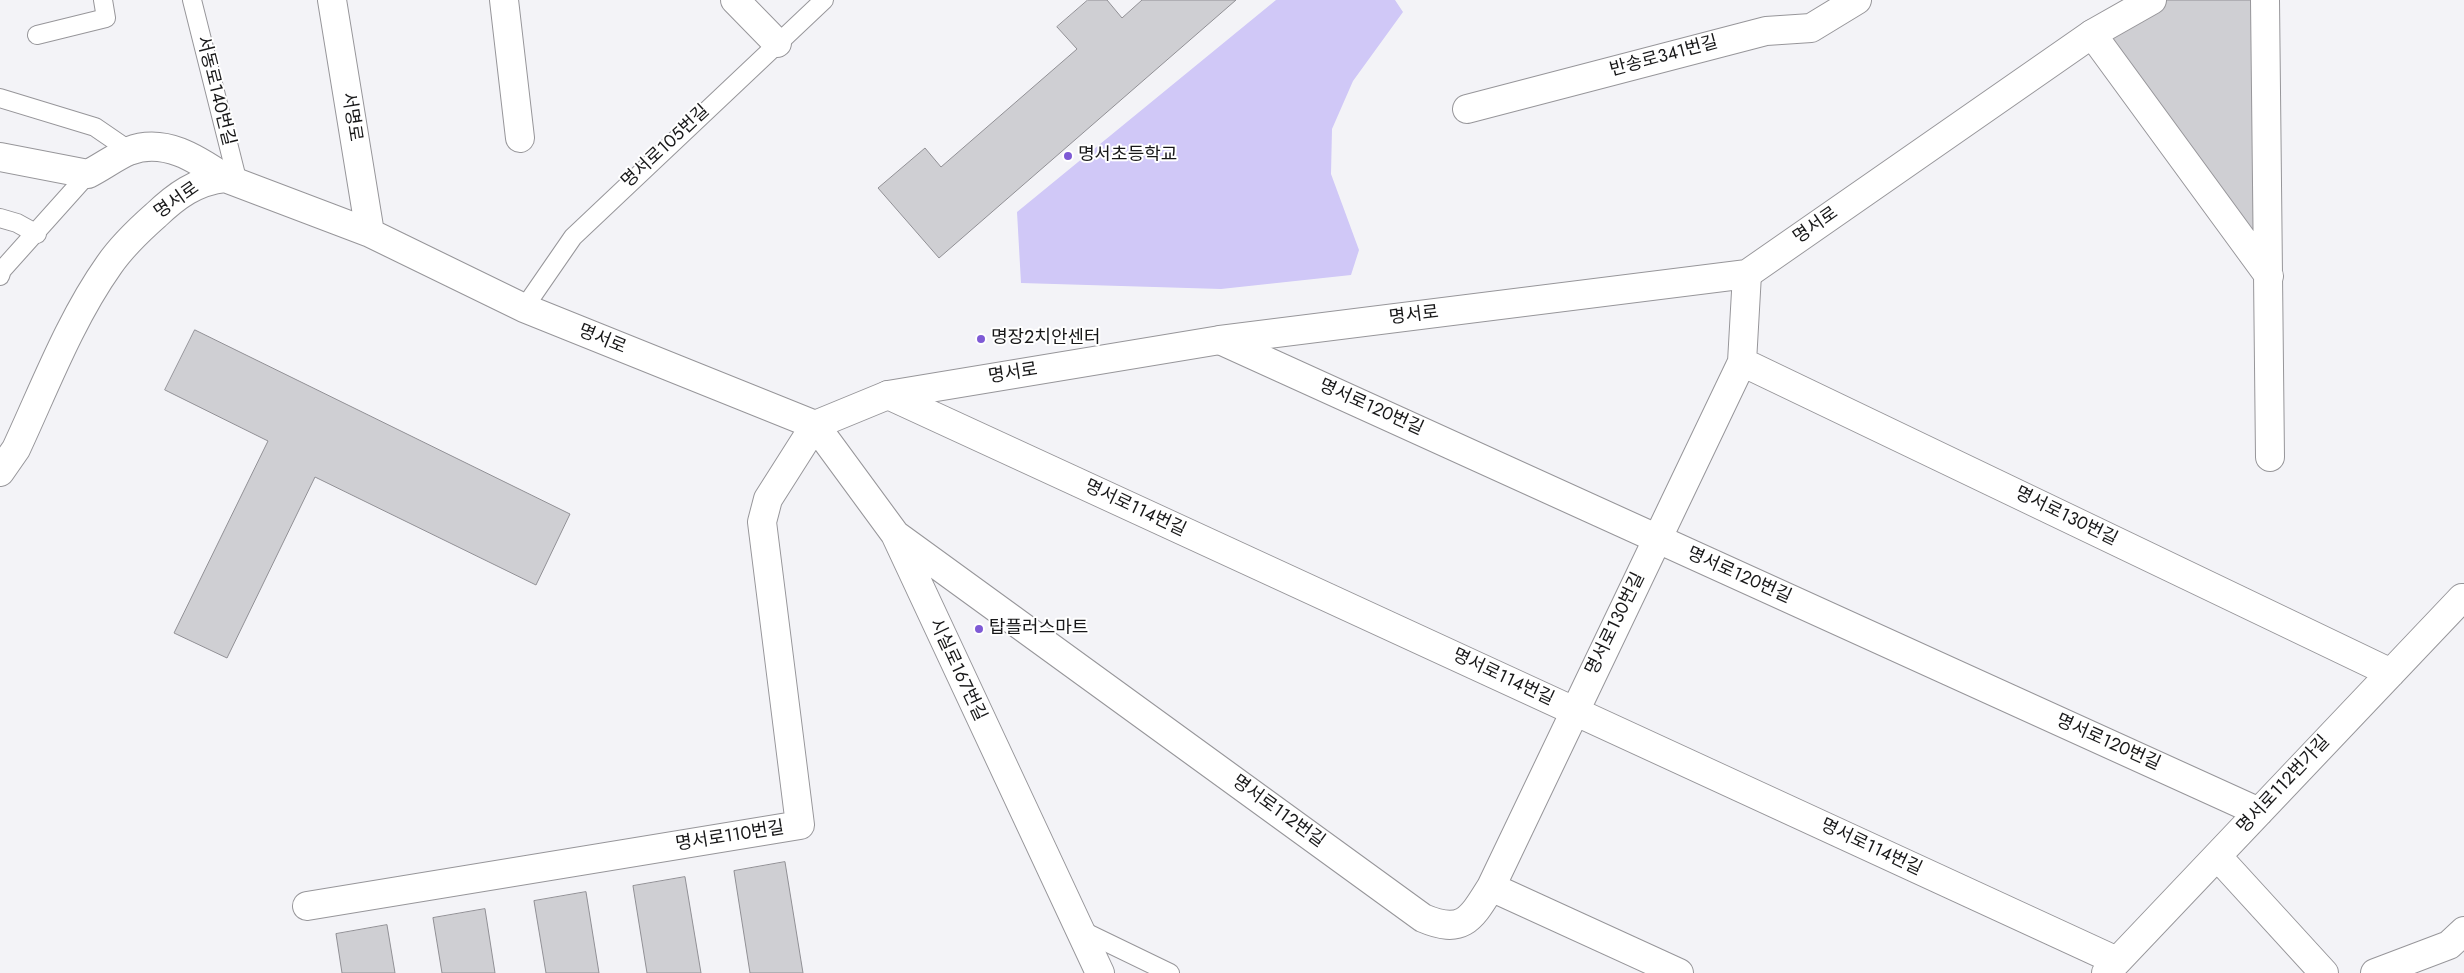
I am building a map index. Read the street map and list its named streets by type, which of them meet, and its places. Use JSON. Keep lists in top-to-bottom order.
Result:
{
  "streets": {
    "street": [
      "반송로341번길",
      "서명로",
      "명서로",
      "명서로120번길",
      "명서로114번길",
      "명서로130번길",
      "시실로167번길",
      "명서로112번가길",
      "명서로112번길",
      "명서로110번길"
    ],
    "lane": ["서동로140번길", "명서로105번길"]
  },
  "crossings": [
    ["서동로140번길", "명서로"],
    ["서명로", "명서로"],
    ["명서로105번길", "명서로"],
    ["명서로", "명서로120번길"],
    ["명서로", "명서로114번길"],
    ["명서로", "명서로130번길"],
    ["명서로", "시실로167번길"],
    ["명서로", "명서로110번길"],
    ["명서로120번길", "명서로130번길"],
    ["명서로120번길", "명서로112번가길"],
    ["명서로114번길", "명서로130번길"],
    ["명서로114번길", "명서로112번가길"],
    ["명서로130번길", "명서로112번가길"],
    ["명서로130번길", "명서로112번길"],
    ["시실로167번길", "명서로112번길"],
    ["시실로167번길", "명서로110번길"]
  ],
  "places": ["명서초등학교", "명장2치안센터", "탑플러스마트"]
}
